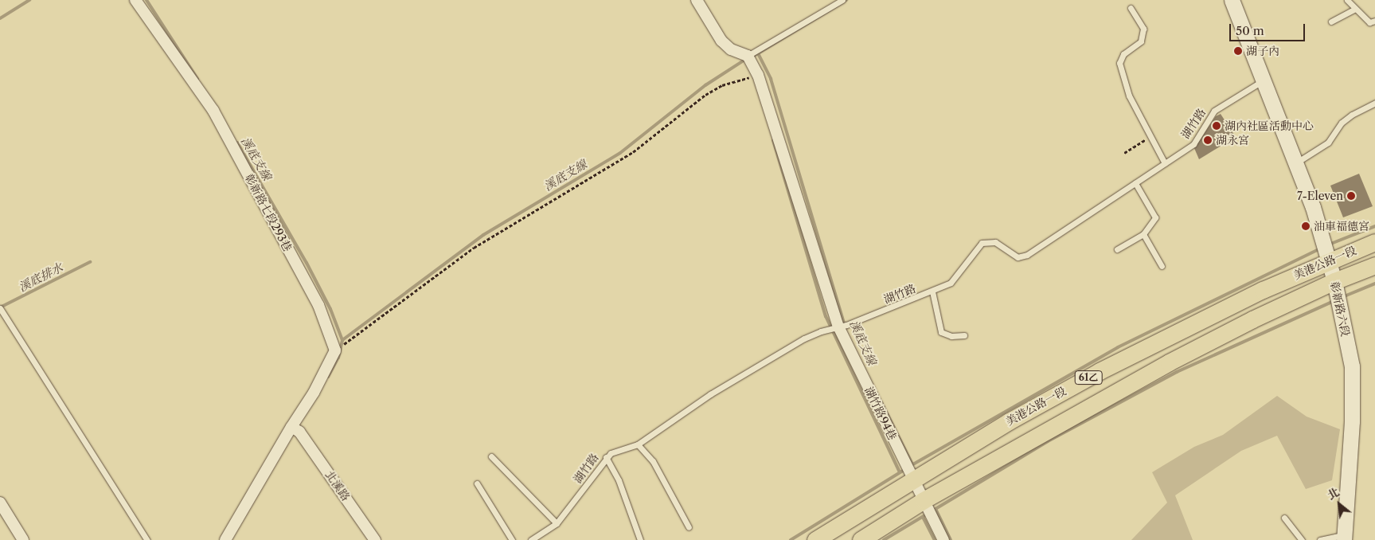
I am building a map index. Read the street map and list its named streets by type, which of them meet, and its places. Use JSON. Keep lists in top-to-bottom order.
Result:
{
  "streets": {
    "main road": ["美港公路一段", "61乙"],
    "street": [
      "彰新路七段293巷",
      "彰新路六段",
      "湖竹路94巷",
      "北溪路"
    ],
    "lane": ["湖竹路"]
  },
  "crossings": [
    ["湖竹路", "彰新路六段"],
    ["湖竹路", "湖竹路94巷"],
    ["美港公路一段", "彰新路六段"],
    ["美港公路一段", "湖竹路94巷"]
  ],
  "water": ["溪底支線", "溪底排水"],
  "places": [
    "湖子內",
    "湖內社區活動中心",
    "湖永宮",
    "7-Eleven",
    "油車福德宮"
  ],
  "scale_bar": "50 m",
  "north": "top left"
}
